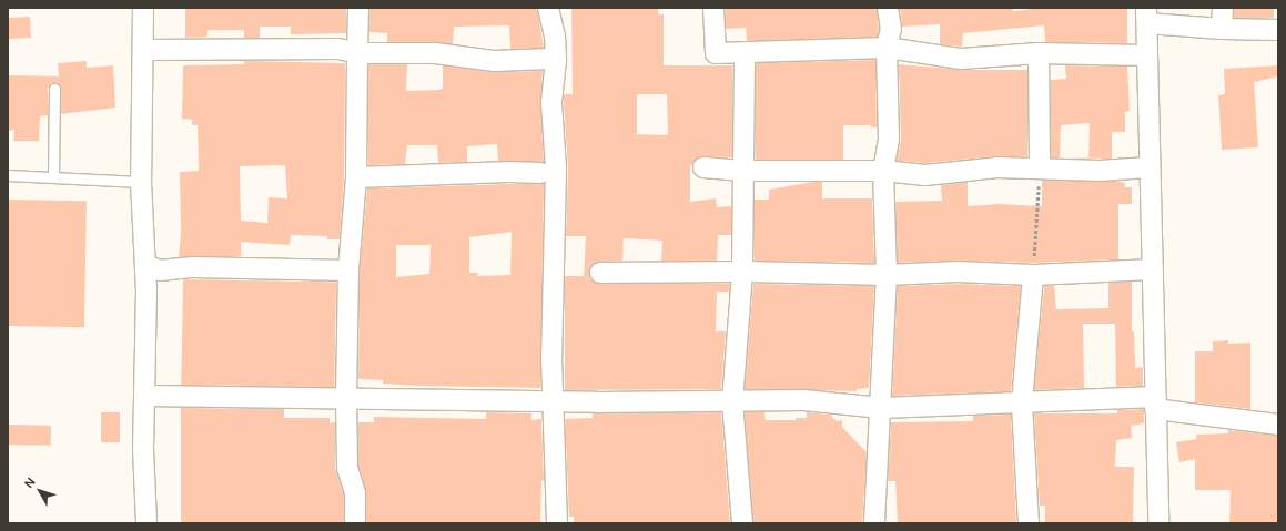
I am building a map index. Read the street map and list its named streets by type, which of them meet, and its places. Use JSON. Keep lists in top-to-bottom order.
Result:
{
  "north": "top left"
}
